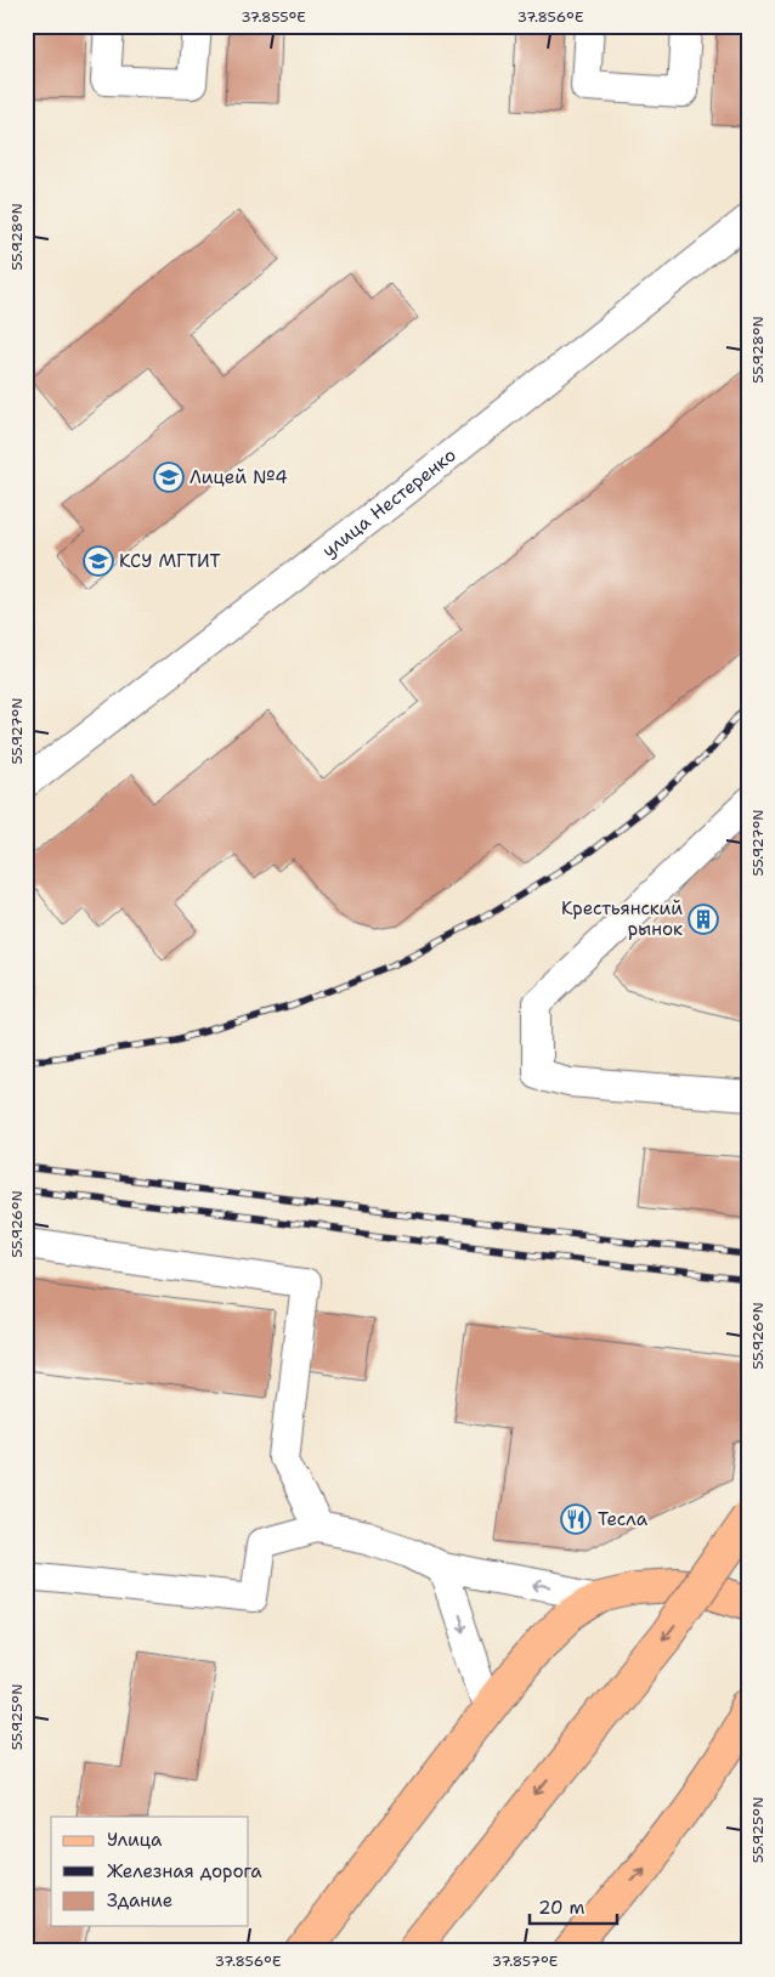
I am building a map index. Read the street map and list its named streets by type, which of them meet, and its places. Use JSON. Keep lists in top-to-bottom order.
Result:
{
  "streets": {
    "street": ["улица Нестеренко"]
  },
  "places": {
    "school or university": ["Лицей №4", "КСУ МГТИТ"],
    "building": ["Крестьянский рынок"],
    "restaurant": ["Тесла"]
  },
  "legend": ["Улица", "Железная дорога", "Здание"],
  "scale_bar": "20 m",
  "coordinates": [
    "37.855°E",
    "37.856°E",
    "55.928°N",
    "55.927°N",
    "55.926°N",
    "55.925°N",
    "37.857°E"
  ]
}
